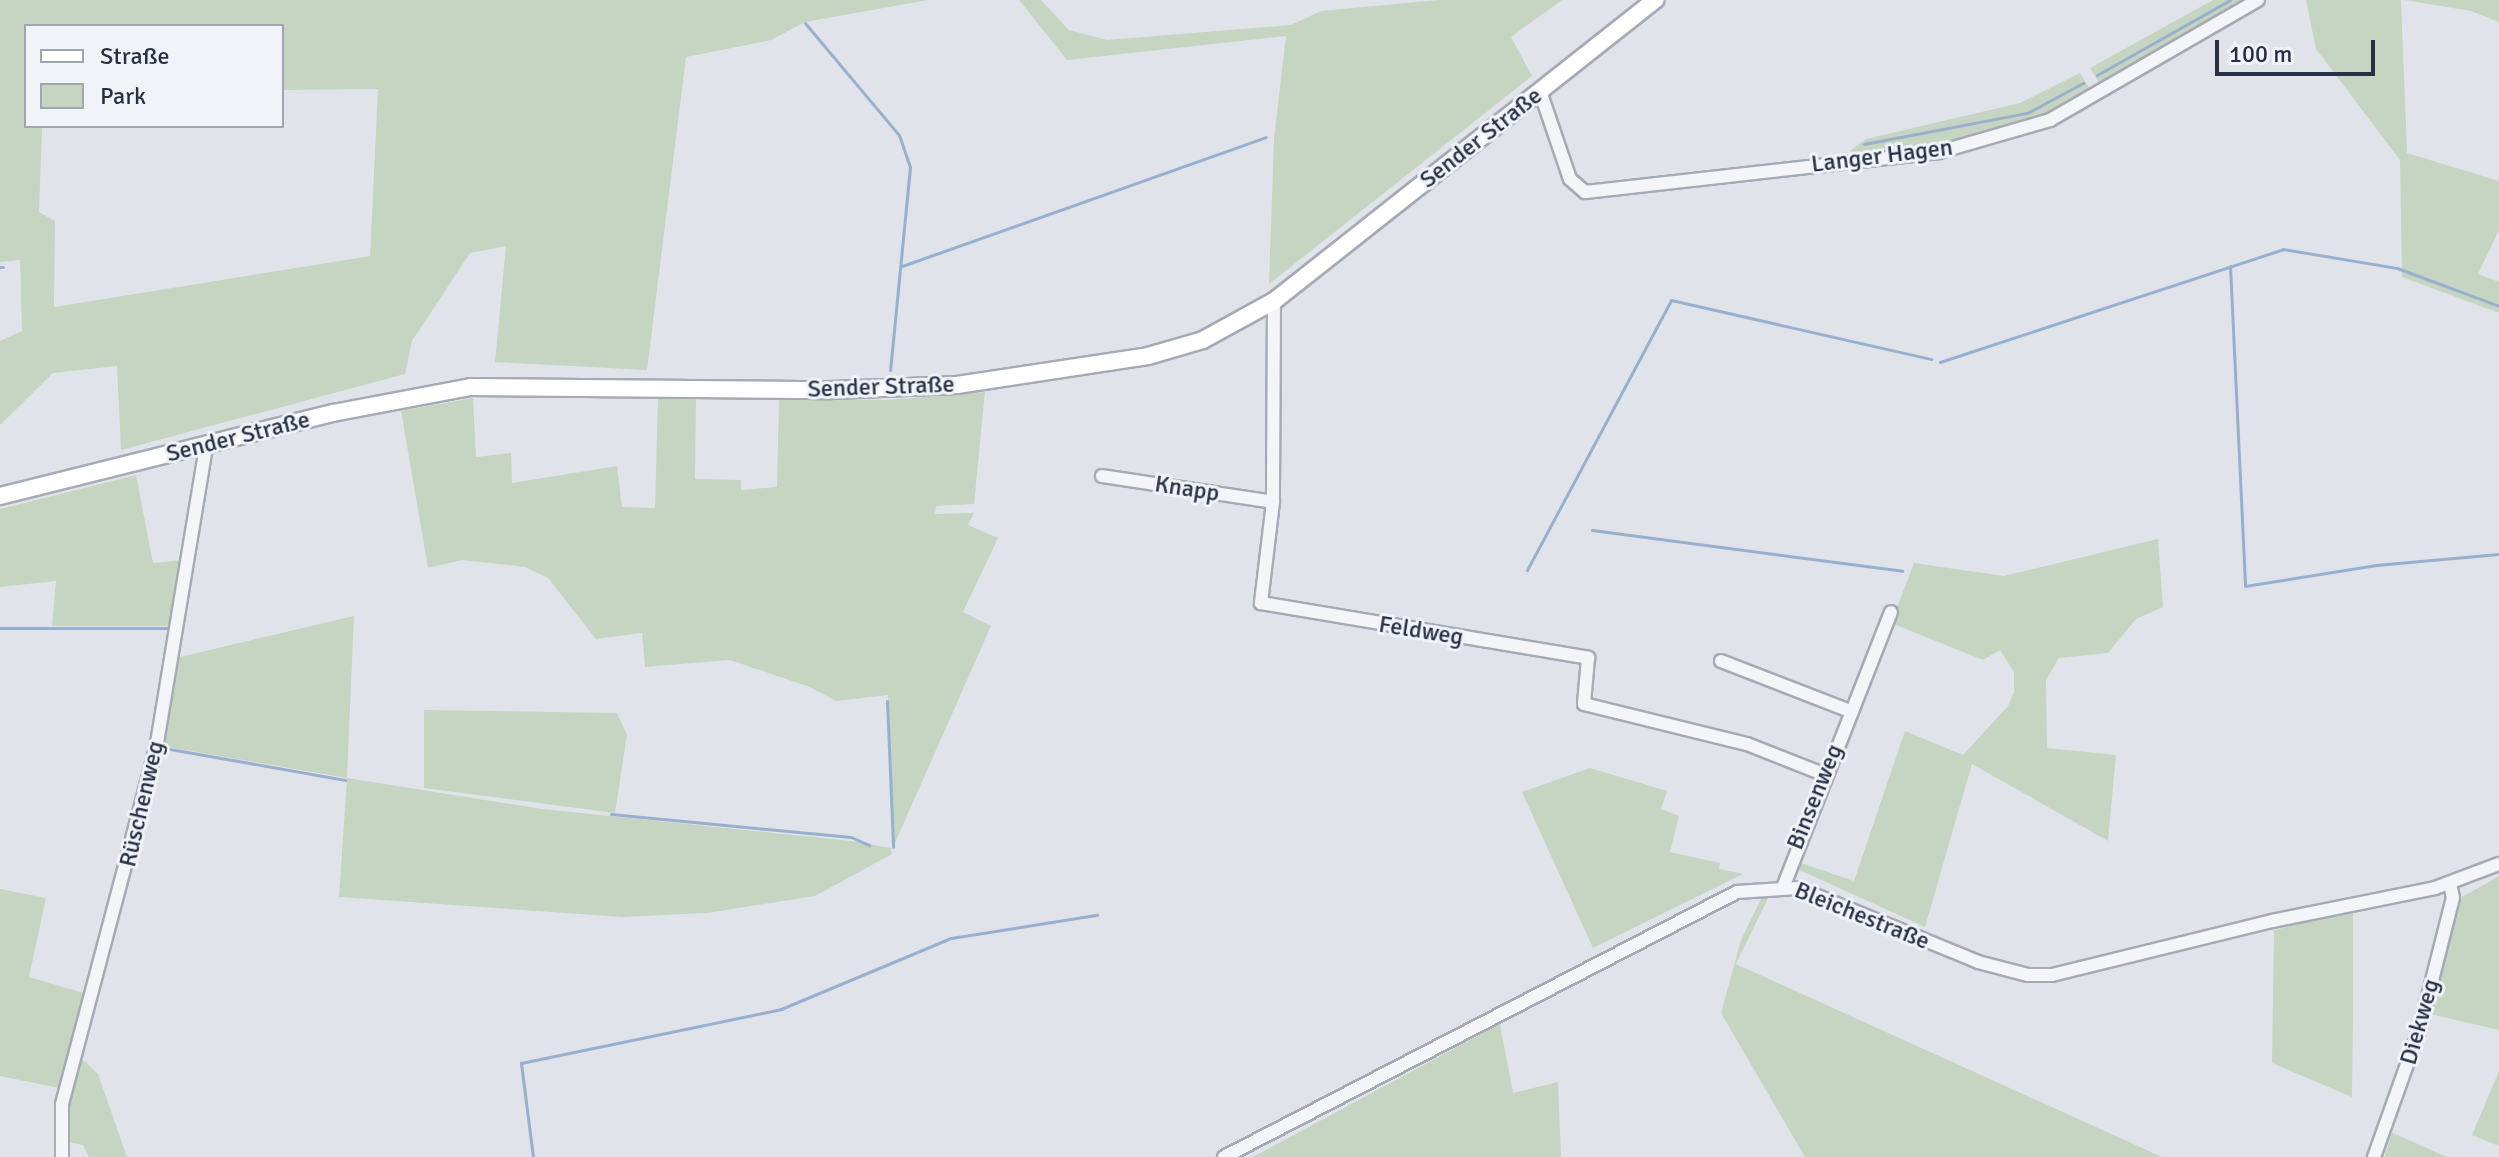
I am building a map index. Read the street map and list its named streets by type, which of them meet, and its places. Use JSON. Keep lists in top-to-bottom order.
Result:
{
  "streets": {
    "main road": ["Sender Straße"],
    "street": [
      "Langer Hagen",
      "Knapp",
      "Feldweg",
      "Binsenweg",
      "Rüschenweg",
      "Bleichestraße",
      "Diekweg"
    ]
  },
  "crossings": [
    ["Sender Straße", "Langer Hagen"],
    ["Sender Straße", "Feldweg"],
    ["Sender Straße", "Rüschenweg"],
    ["Knapp", "Feldweg"],
    ["Feldweg", "Binsenweg"],
    ["Binsenweg", "Bleichestraße"],
    ["Bleichestraße", "Diekweg"]
  ],
  "legend": ["Straße", "Park"],
  "scale_bar": "100 m"
}
